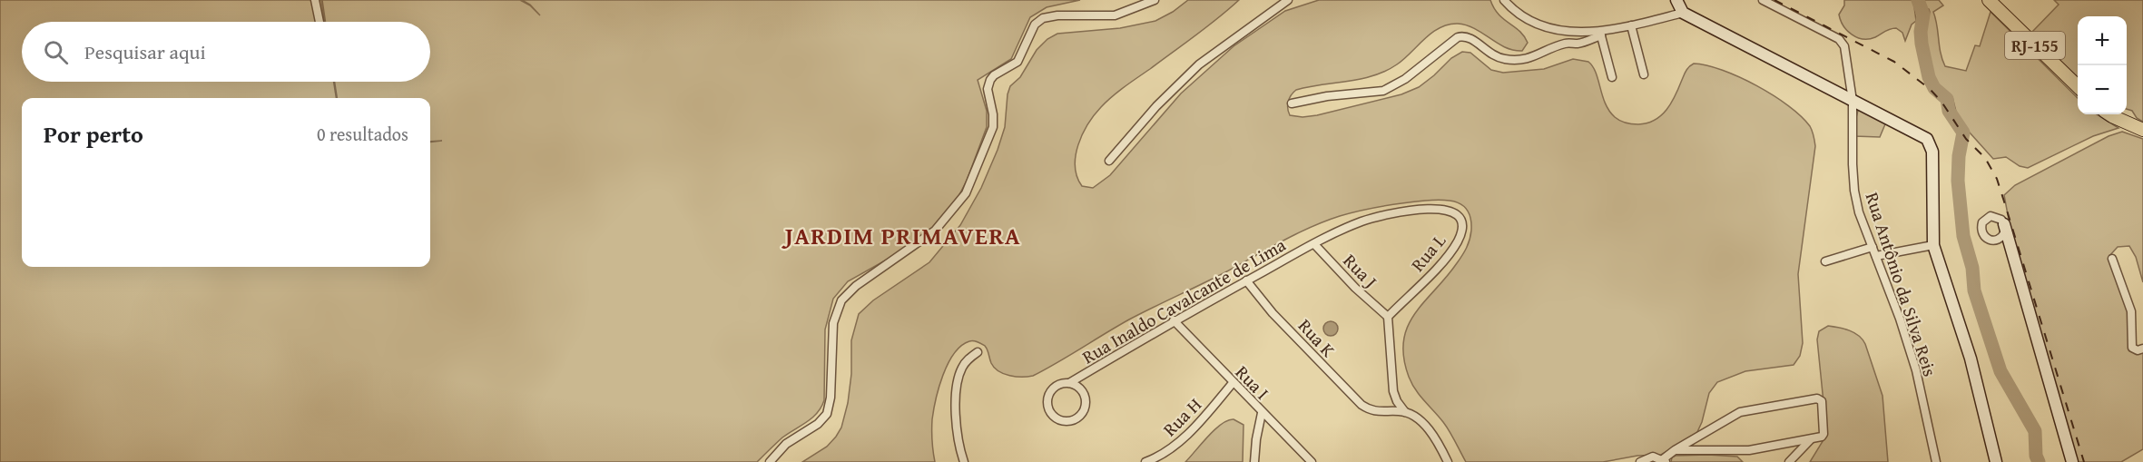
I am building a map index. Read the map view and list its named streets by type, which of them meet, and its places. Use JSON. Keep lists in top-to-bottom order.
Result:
{
  "streets": {
    "main road": ["RJ-155"],
    "street": [
      "Rua L",
      "Rua J",
      "Rua Antônio da Silva Reis",
      "Rua Inaldo Cavalcante de Lima",
      "Rua K",
      "Rua I",
      "Rua H"
    ]
  },
  "crossings": [
    ["Rua L", "Rua J"],
    ["Rua L", "Rua Inaldo Cavalcante de Lima"],
    ["Rua J", "Rua Inaldo Cavalcante de Lima"],
    ["Rua Inaldo Cavalcante de Lima", "Rua K"],
    ["Rua Inaldo Cavalcante de Lima", "Rua I"],
    ["Rua I", "Rua H"]
  ],
  "districts": ["JARDIM PRIMAVERA"],
  "page": {
    "map_buttons": ["+", "−"],
    "search": "Pesquisar aqui",
    "heading": ["Por perto", "0 resultados"]
  }
}
